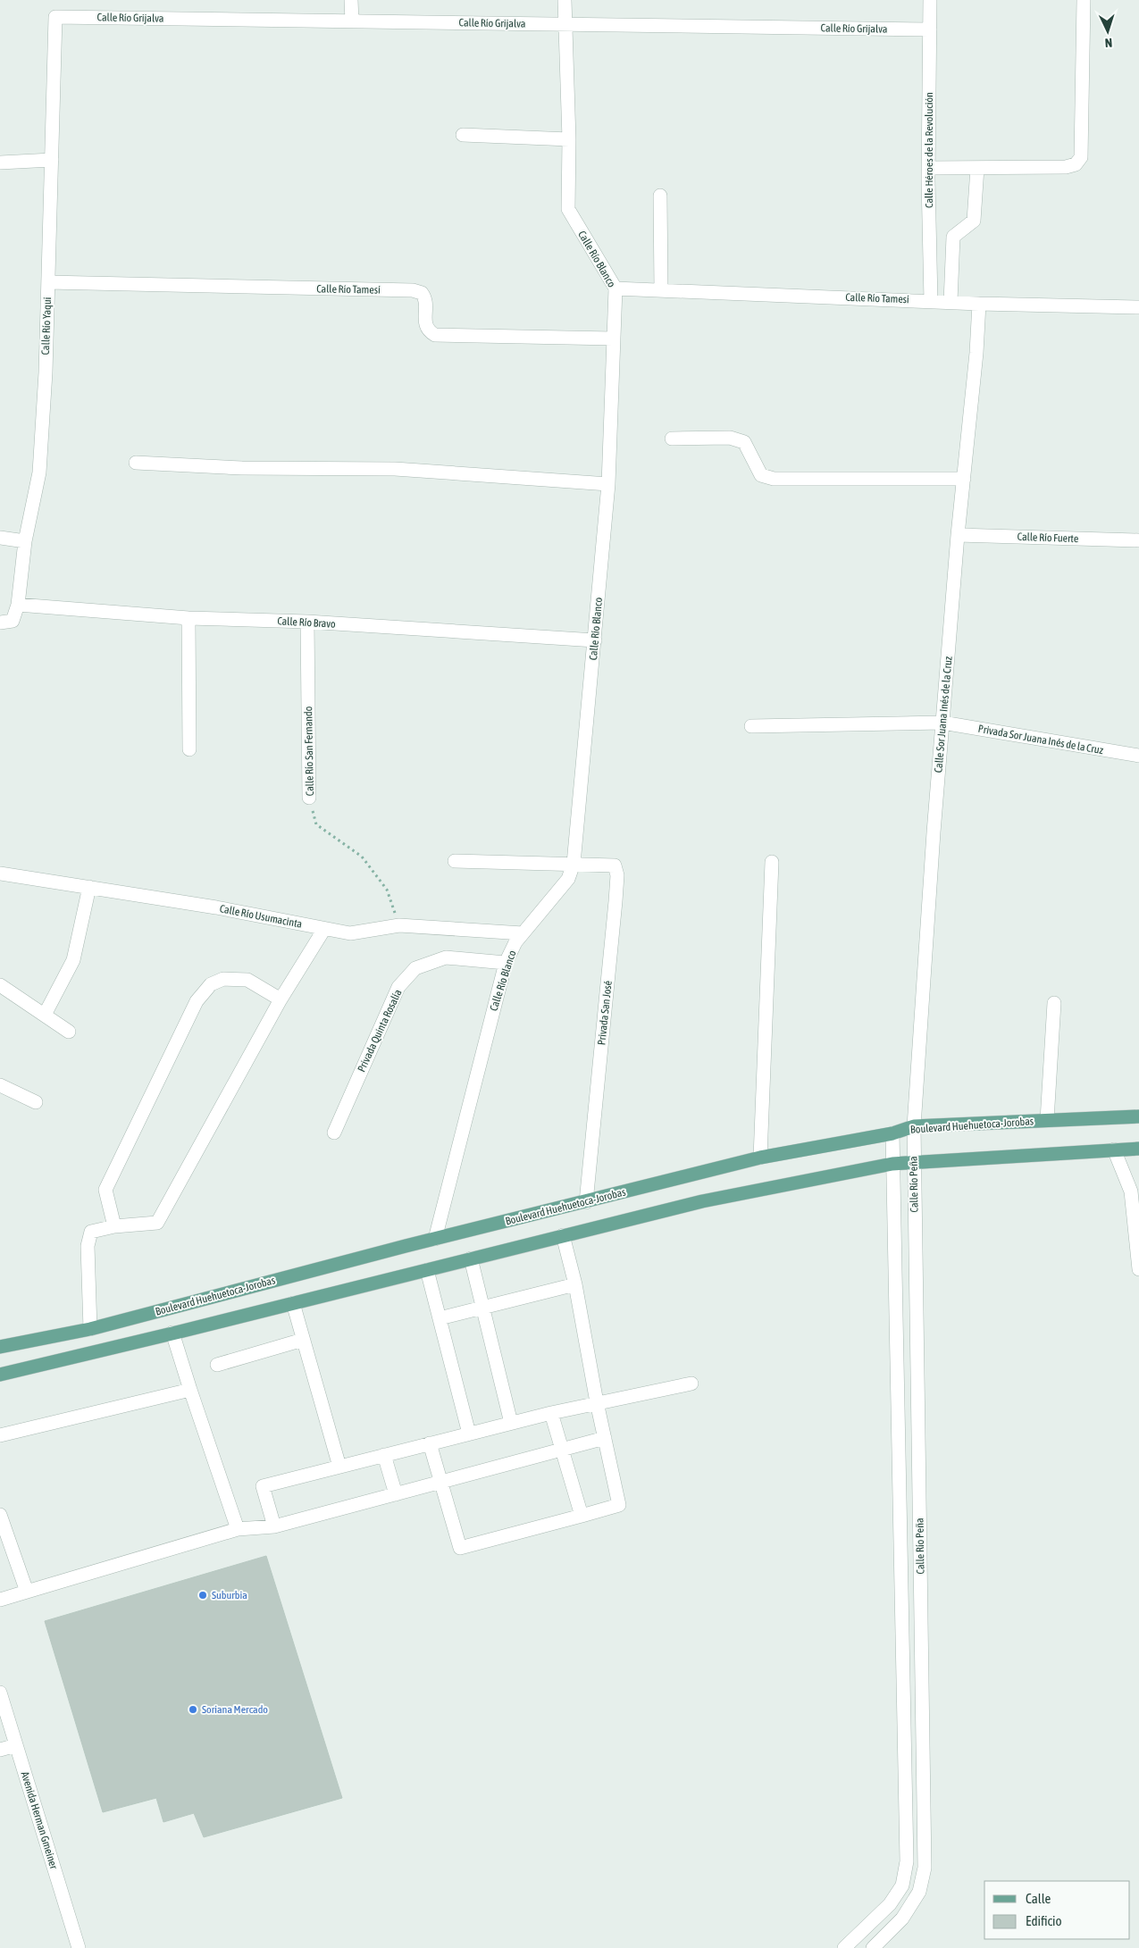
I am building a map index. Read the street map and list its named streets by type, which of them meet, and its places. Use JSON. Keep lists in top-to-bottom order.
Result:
{
  "streets": {
    "main road": ["Boulevard Huehuetoca-Jorobas"],
    "street": [
      "Calle Río Grijalva",
      "Calle Héroes de la Revolución",
      "Calle Río Blanco",
      "Calle Río Tamesí",
      "Calle Río Yaqui",
      "Calle Río Fuerte",
      "Calle Río Bravo",
      "Calle Sor Juana Inés de la Cruz",
      "Privada Sor Juana Inés de la Cruz",
      "Calle Río San Fernando",
      "Calle Río Usumacinta",
      "Privada San José",
      "Privada Quinta Rosalía",
      "Calle Río Peña",
      "Avenida Herman Gmeiner"
    ]
  },
  "crossings": [
    ["Calle Río Grijalva", "Calle Héroes de la Revolución"],
    ["Calle Río Grijalva", "Calle Río Blanco"],
    ["Calle Río Grijalva", "Calle Río Yaqui"],
    ["Calle Héroes de la Revolución", "Calle Río Tamesí"],
    ["Calle Río Blanco", "Calle Río Tamesí"],
    ["Calle Río Blanco", "Calle Río Bravo"],
    ["Calle Río Blanco", "Calle Río Usumacinta"],
    ["Calle Río Blanco", "Privada San José"],
    ["Calle Río Blanco", "Privada Quinta Rosalía"],
    ["Calle Río Blanco", "Boulevard Huehuetoca-Jorobas"],
    ["Calle Río Tamesí", "Calle Río Yaqui"],
    ["Calle Río Tamesí", "Calle Sor Juana Inés de la Cruz"],
    ["Calle Río Yaqui", "Calle Río Bravo"],
    ["Calle Río Fuerte", "Calle Sor Juana Inés de la Cruz"],
    ["Calle Río Bravo", "Calle Río San Fernando"],
    ["Calle Sor Juana Inés de la Cruz", "Privada Sor Juana Inés de la Cruz"],
    ["Calle Sor Juana Inés de la Cruz", "Boulevard Huehuetoca-Jorobas"],
    ["Calle Sor Juana Inés de la Cruz", "Calle Río Peña"],
    ["Calle Río San Fernando", "Calle Río Usumacinta"],
    ["Privada San José", "Boulevard Huehuetoca-Jorobas"],
    ["Boulevard Huehuetoca-Jorobas", "Calle Río Peña"]
  ],
  "places": ["Suburbia", "Soriana Mercado"],
  "legend": ["Calle", "Edificio"],
  "north": "bottom"
}
